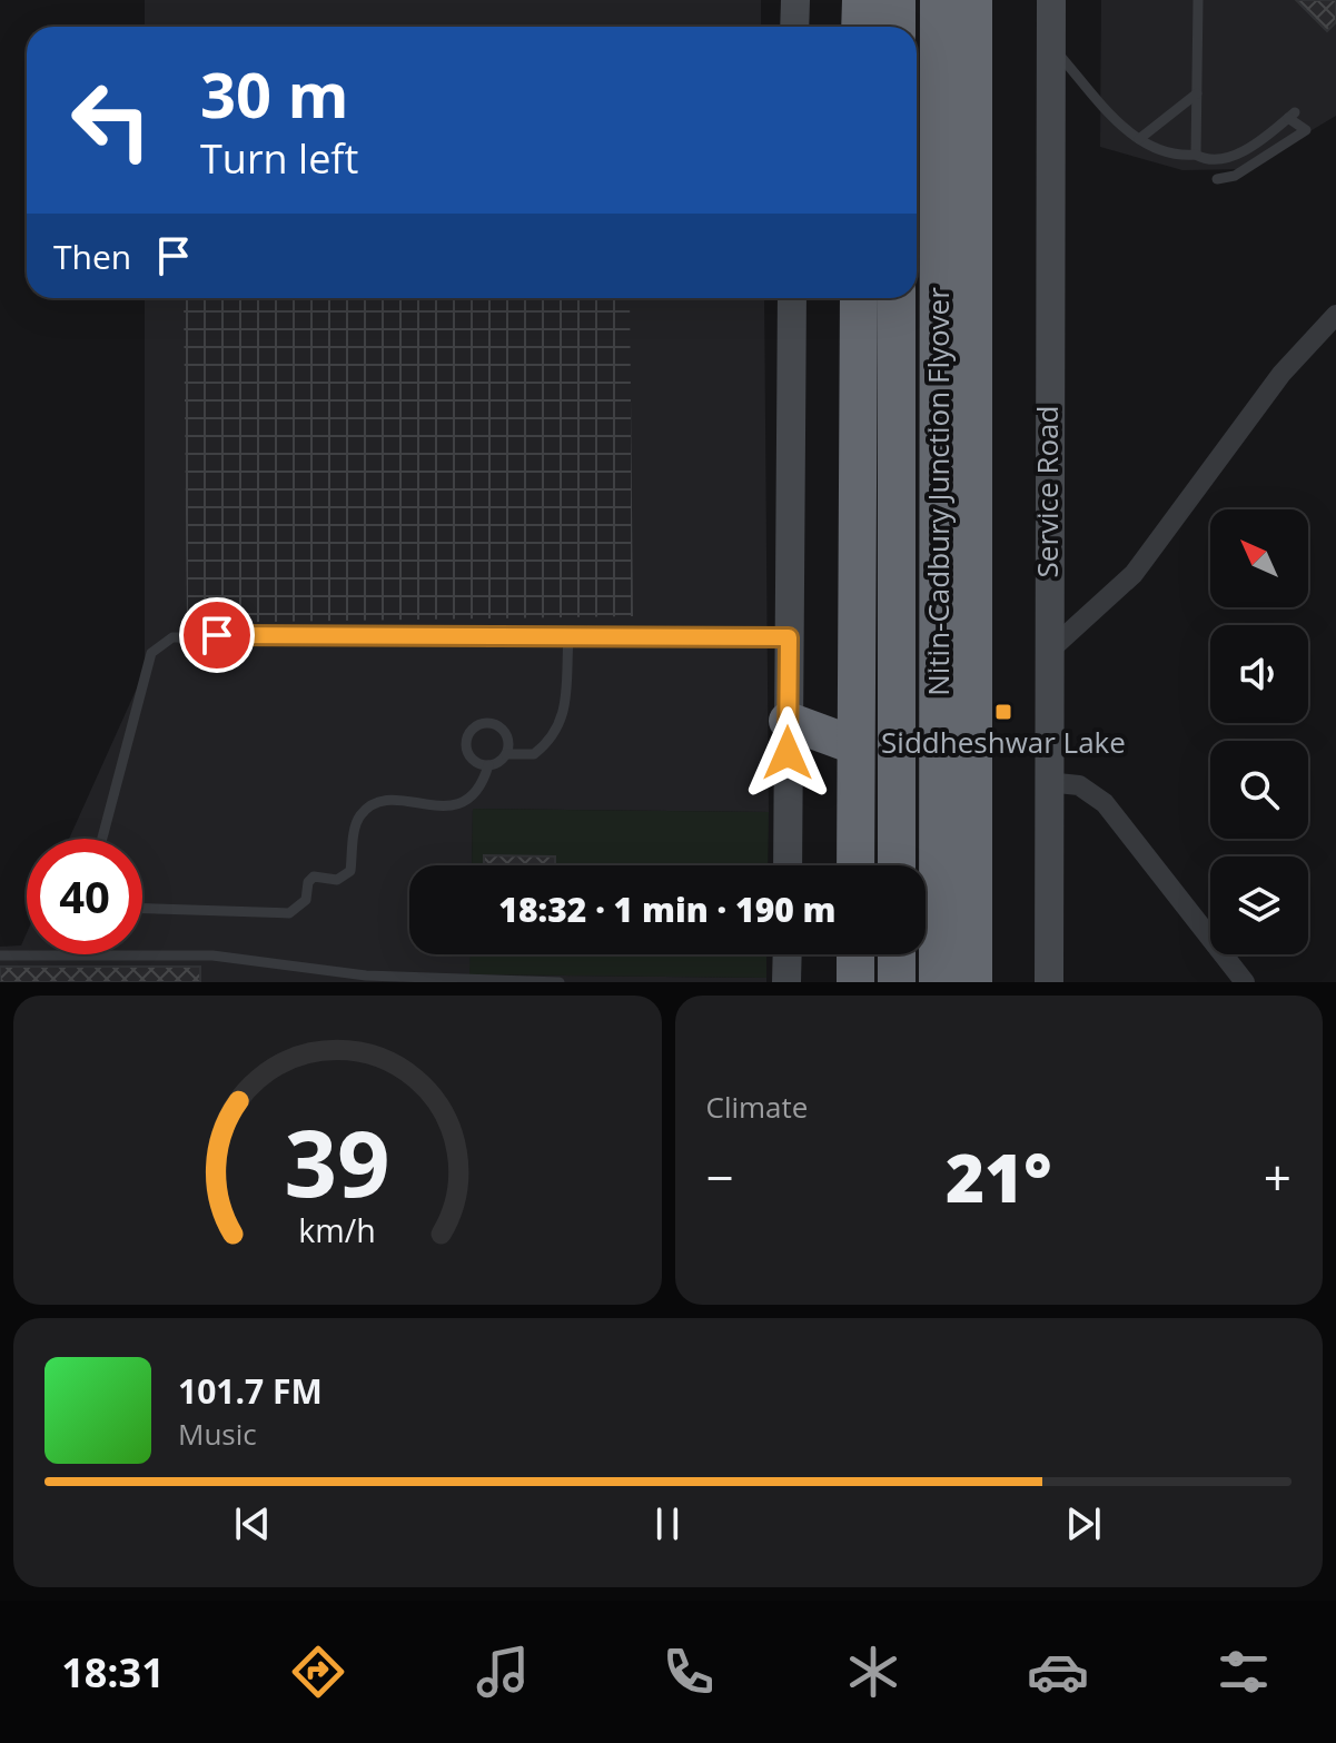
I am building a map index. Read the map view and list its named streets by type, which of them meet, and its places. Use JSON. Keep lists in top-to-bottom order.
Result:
{
  "streets": {
    "highway": ["Nitin-Cadbury Junction Flyover"],
    "street": ["Service Road"]
  },
  "places": {
    "transit": ["Siddheshwar Lake"]
  },
  "north": "top left",
  "page": {
    "turn": ["30 m", "Turn left"],
    "then": "Then",
    "limit": "40",
    "trip": "18:32 · 1 min · 190 m",
    "tile": "Climate",
    "heat": ["−", "21°", "+"],
    "song": ["101.7 FM", "Music"],
    "tabs": "18:31",
    "gauge": ["39", "km/h"]
  }
}
